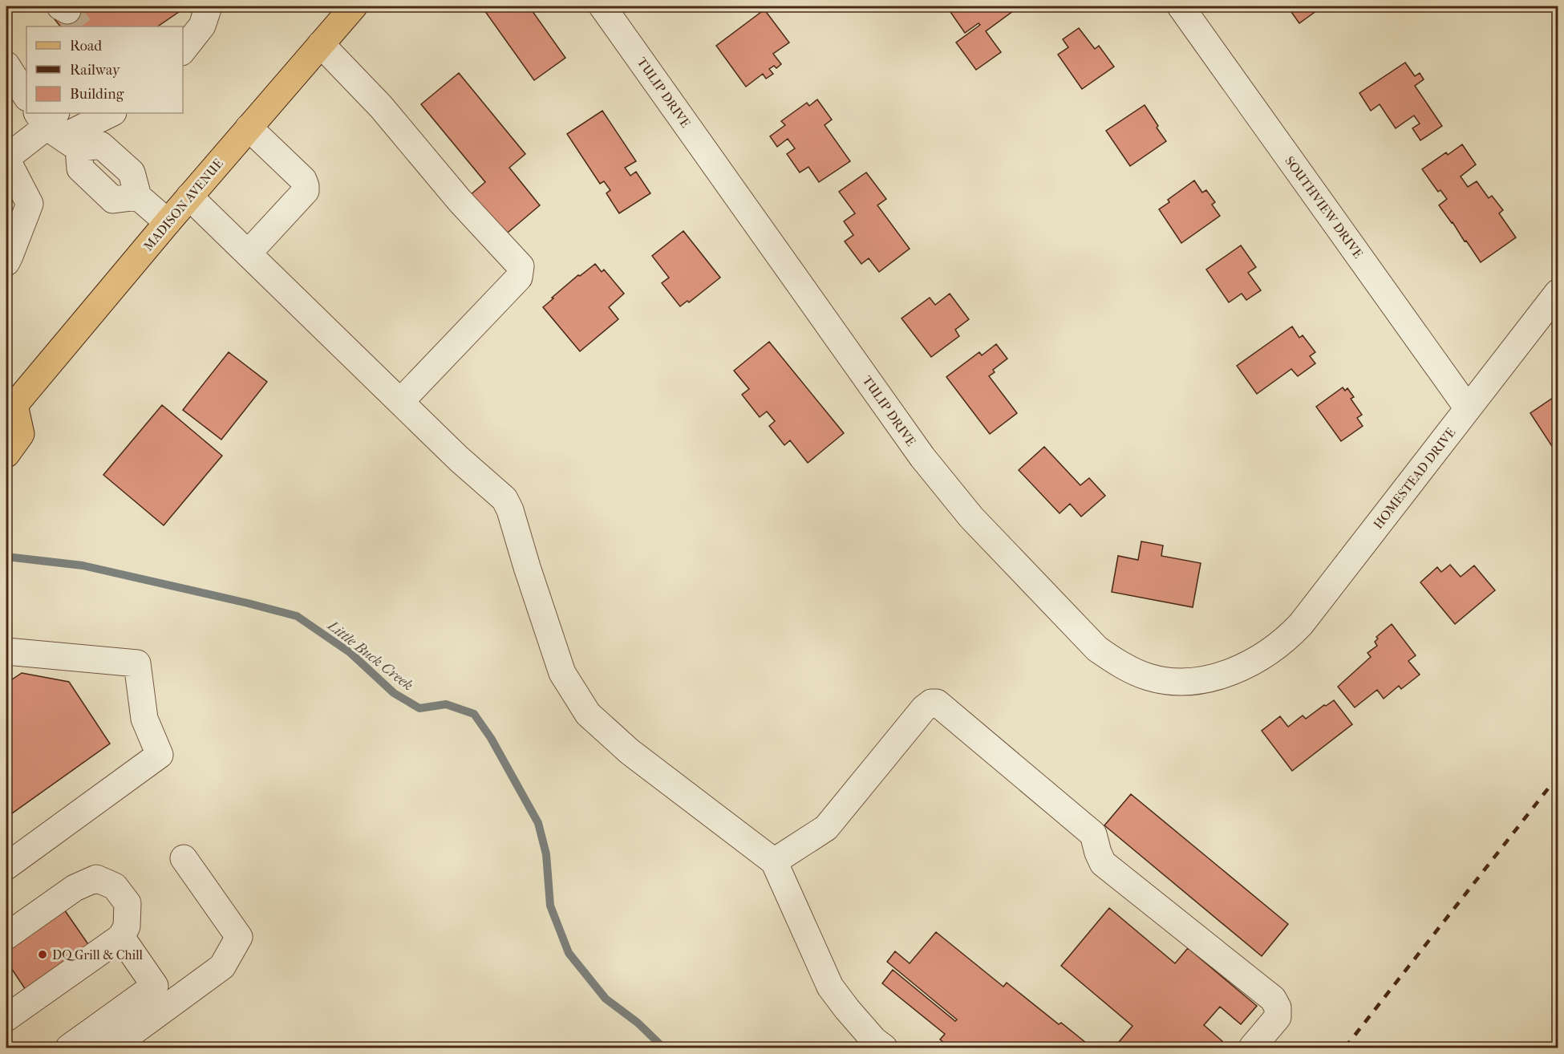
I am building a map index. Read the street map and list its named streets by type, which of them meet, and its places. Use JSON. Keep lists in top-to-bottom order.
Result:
{
  "streets": {
    "main road": ["MADISON AVENUE"],
    "street": ["TULIP DRIVE", "SOUTHVIEW DRIVE", "HOMESTEAD DRIVE"]
  },
  "crossings": [
    ["TULIP DRIVE", "HOMESTEAD DRIVE"],
    ["SOUTHVIEW DRIVE", "HOMESTEAD DRIVE"]
  ],
  "water": ["Little Buck Creek"],
  "places": ["DQ Grill & Chill"],
  "legend": ["Road", "Railway", "Building"]
}
